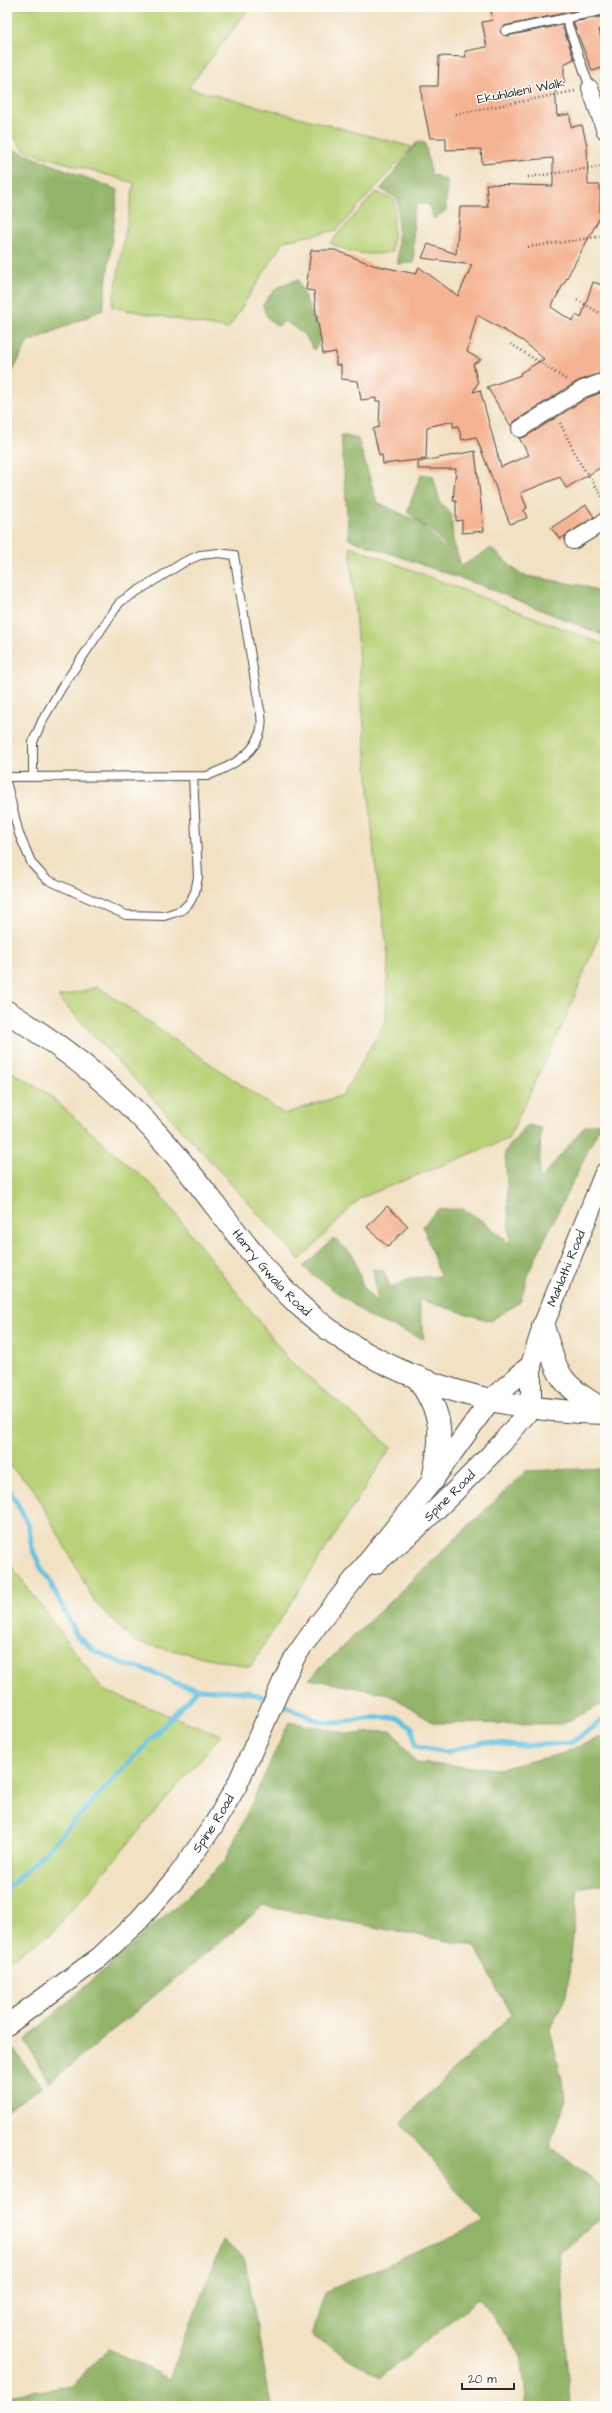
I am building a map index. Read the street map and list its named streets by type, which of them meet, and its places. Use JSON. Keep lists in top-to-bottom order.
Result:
{
  "streets": {
    "main road": ["Harry Gwala Road"],
    "street": ["Mahlathi Road", "Spine Road"],
    "path": ["Ekuhlaleni Walk"]
  },
  "crossings": [
    ["Mahlathi Road", "Harry Gwala Road"],
    ["Mahlathi Road", "Spine Road"],
    ["Harry Gwala Road", "Spine Road"]
  ],
  "scale_bar": "20 m"
}
